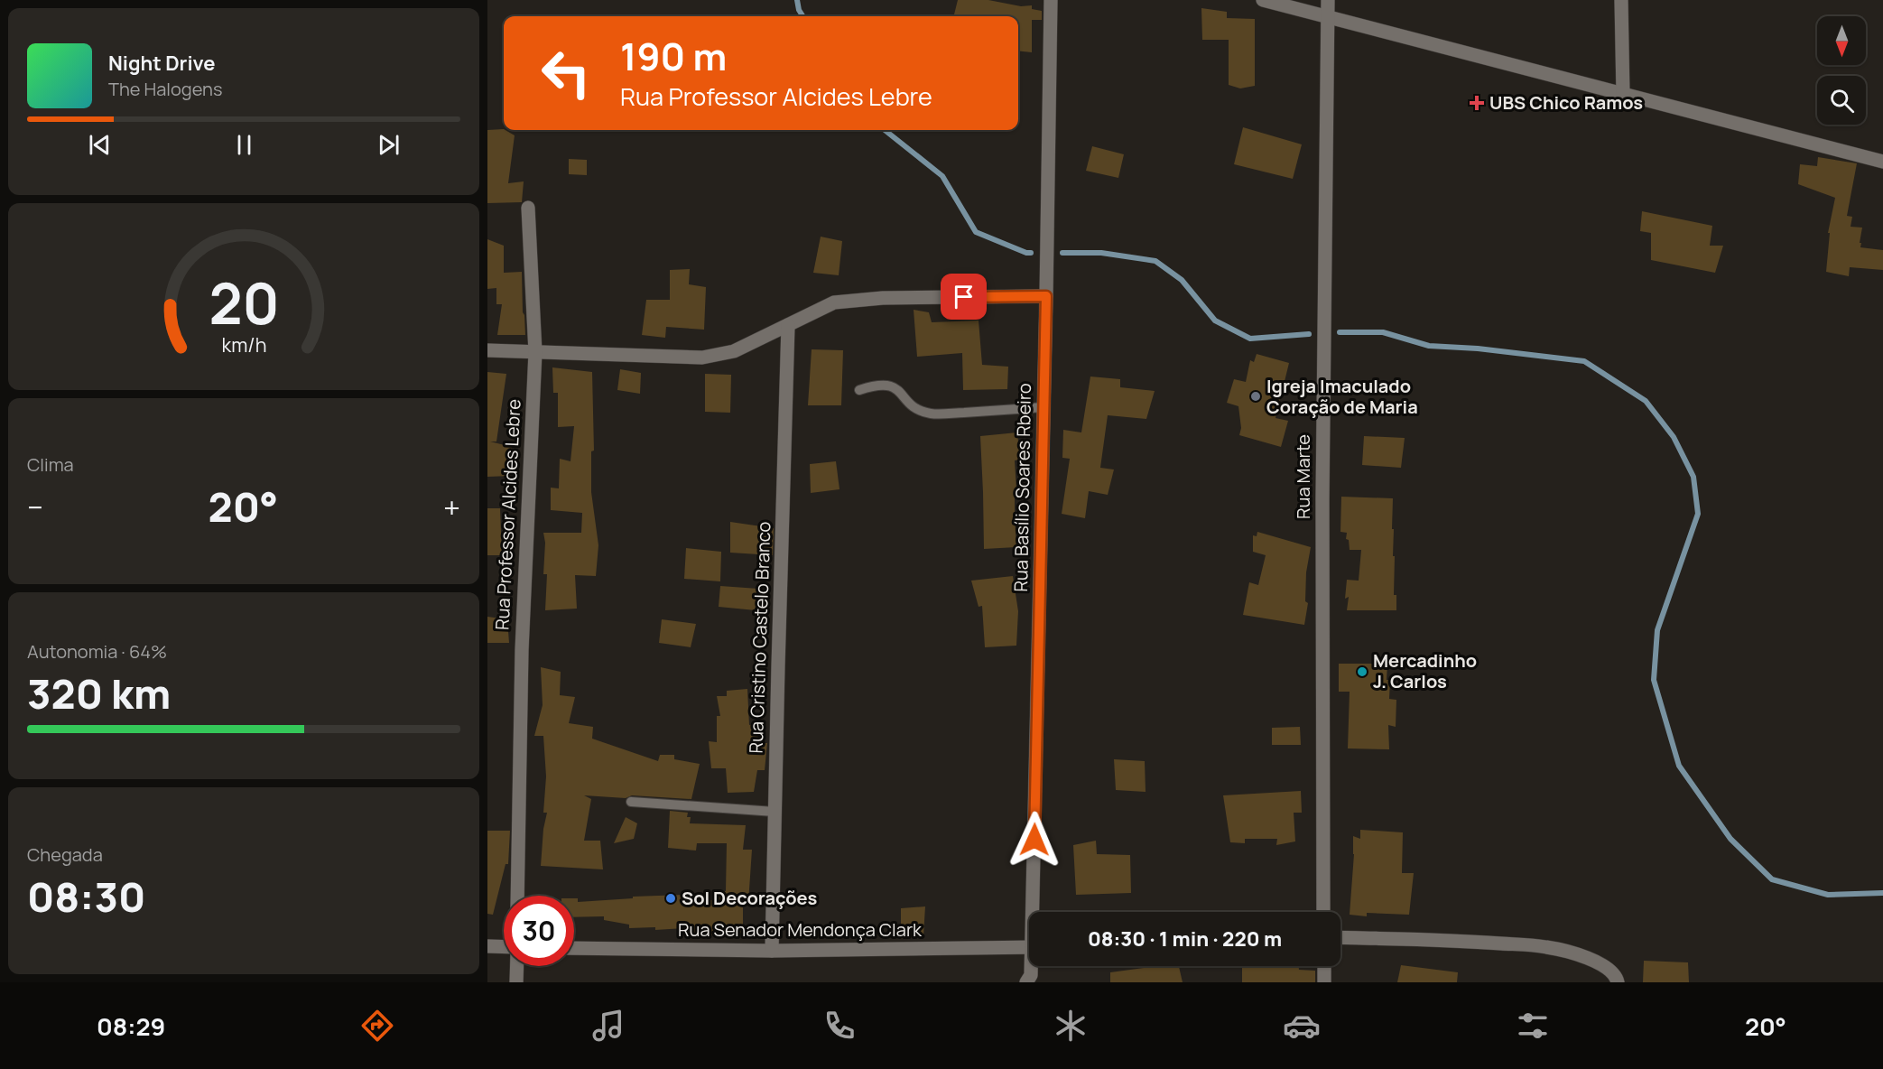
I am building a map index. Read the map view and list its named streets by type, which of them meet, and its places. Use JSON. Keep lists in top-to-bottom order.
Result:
{
  "streets": {
    "street": [
      "Rua Marte",
      "Rua Basílio Soares Rbeiro",
      "Rua Professor Alcides Lebre",
      "Rua Cristino Castelo Branco",
      "Rua Senador Mendonça Clark"
    ]
  },
  "crossings": [
    ["Rua Cristino Castelo Branco", "Rua Senador Mendonça Clark"]
  ],
  "places": {
    "health": ["UBS Chico Ramos"],
    "other": ["Igreja Imaculado Coração de Maria", "Mercadinho J. Carlos", "Sol Decorações"]
  },
  "north": "bottom",
  "page": {
    "turn": ["190 m", "Rua Professor Alcides Lebre"],
    "song": ["Night Drive", "The Halogens"],
    "tile": [
      "Clima",
      ["Autonomia · 64%", "320 km"],
      ["Chegada", "08:30"]
    ],
    "heat": ["−", "20°", "+"],
    "limit": "30",
    "trip": "08:30 · 1 min · 220 m",
    "tabs": ["08:29", "20°"],
    "gauge": ["20", "km/h"]
  }
}
